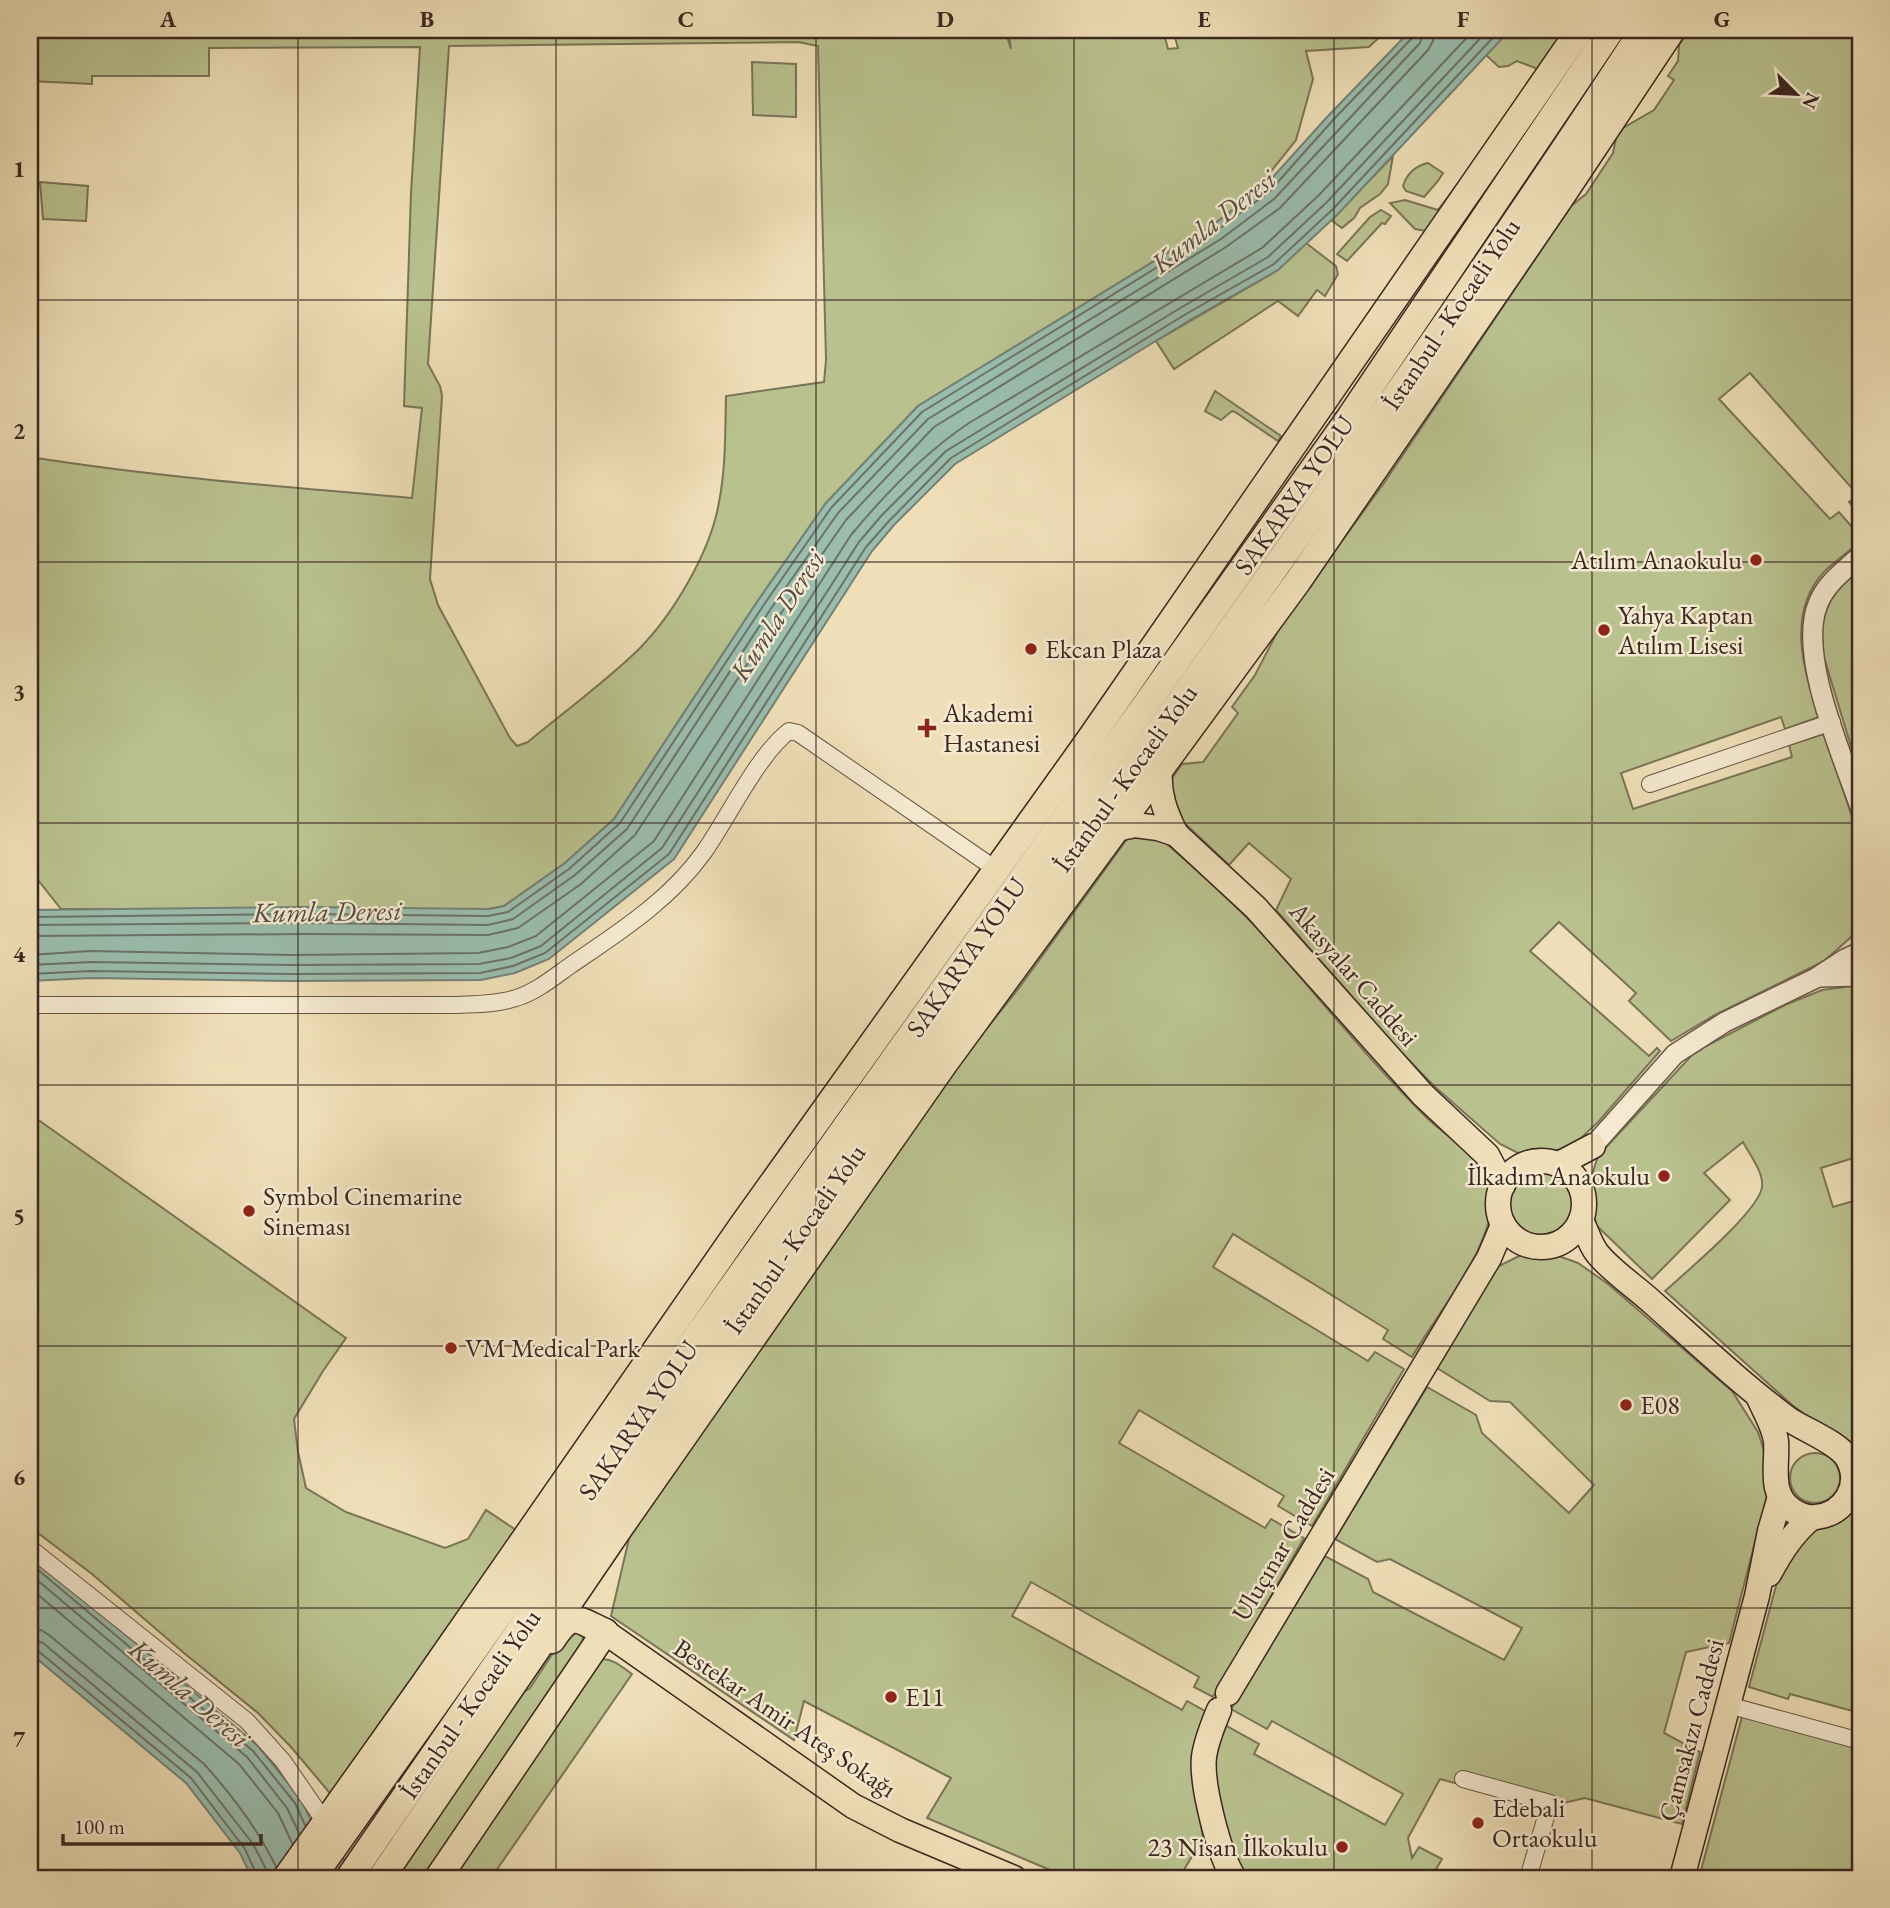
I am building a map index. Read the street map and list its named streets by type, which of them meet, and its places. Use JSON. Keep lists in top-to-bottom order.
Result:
{
  "streets": {
    "highway": ["İstanbul - Kocaeli Yolu", "SAKARYA YOLU"],
    "main road": [
      "Akasyalar Caddesi",
      "Uluçınar Caddesi",
      "Bestekar Amir Ateş Sokağı",
      "Çamsakızı Caddesi"
    ]
  },
  "water": ["Kumla Deresi"],
  "places": {
    "other": [
      "Atılım Anaokulu",
      "Yahya Kaptan Atılım Lisesi",
      "Ekcan Plaza",
      "İlkadım Anaokulu",
      "Symbol Cinemarine Sineması",
      "VM Medical Park",
      "E08",
      "E11",
      "Edebali Ortaokulu",
      "23 Nisan İlkokulu"
    ],
    "health": ["Akademi Hastanesi"]
  },
  "scale_bar": "100 m",
  "north": "bottom right",
  "grid": {
    "columns": [
      "A",
      "B",
      "C",
      "D",
      "E",
      "F",
      "G"
    ],
    "rows": [
      "1",
      "2",
      "3",
      "4",
      "5",
      "6",
      "7"
    ]
  }
}
